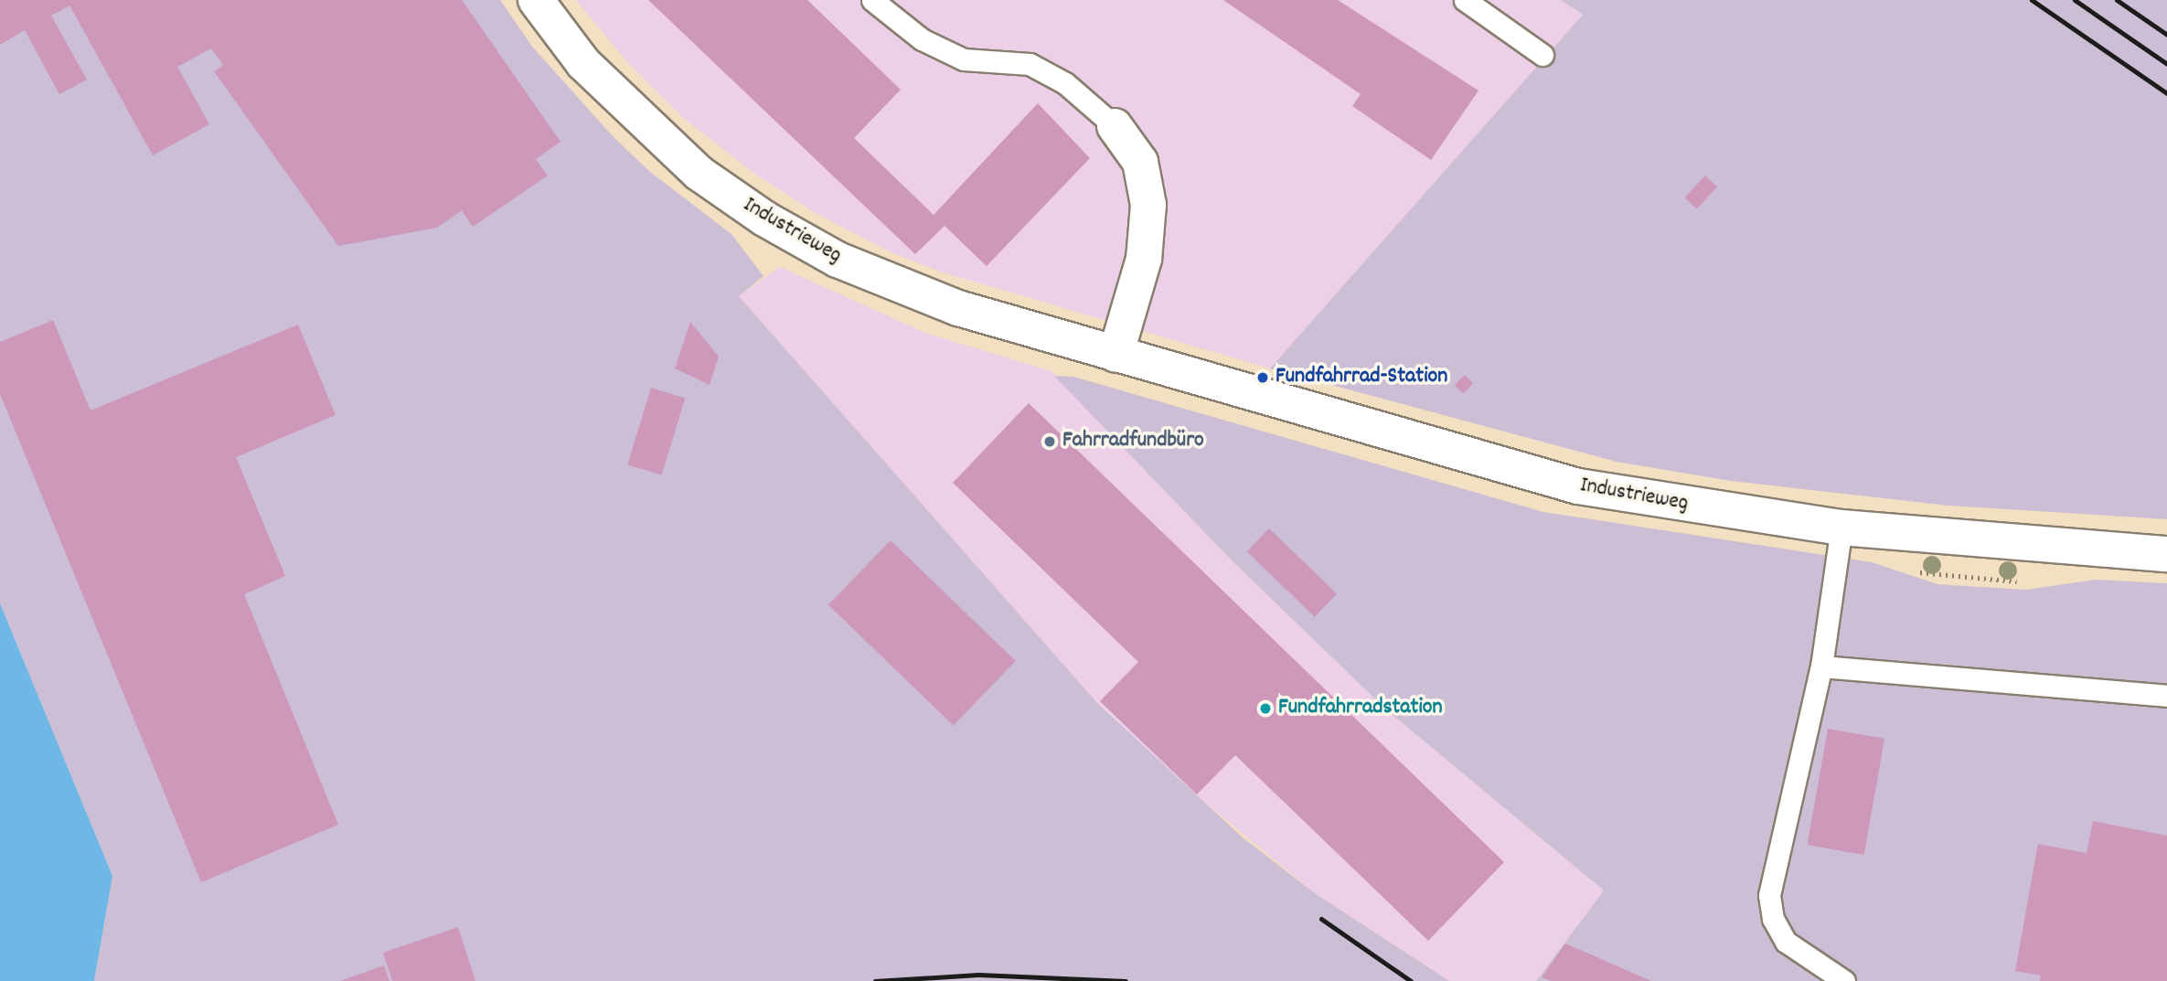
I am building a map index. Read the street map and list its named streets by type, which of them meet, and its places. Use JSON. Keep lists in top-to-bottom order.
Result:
{
  "streets": {
    "street": ["Industrieweg"]
  },
  "places": ["Fundfahrrad-Station", "Fahrradfundbüro", "Fundfahrradstation"]
}
